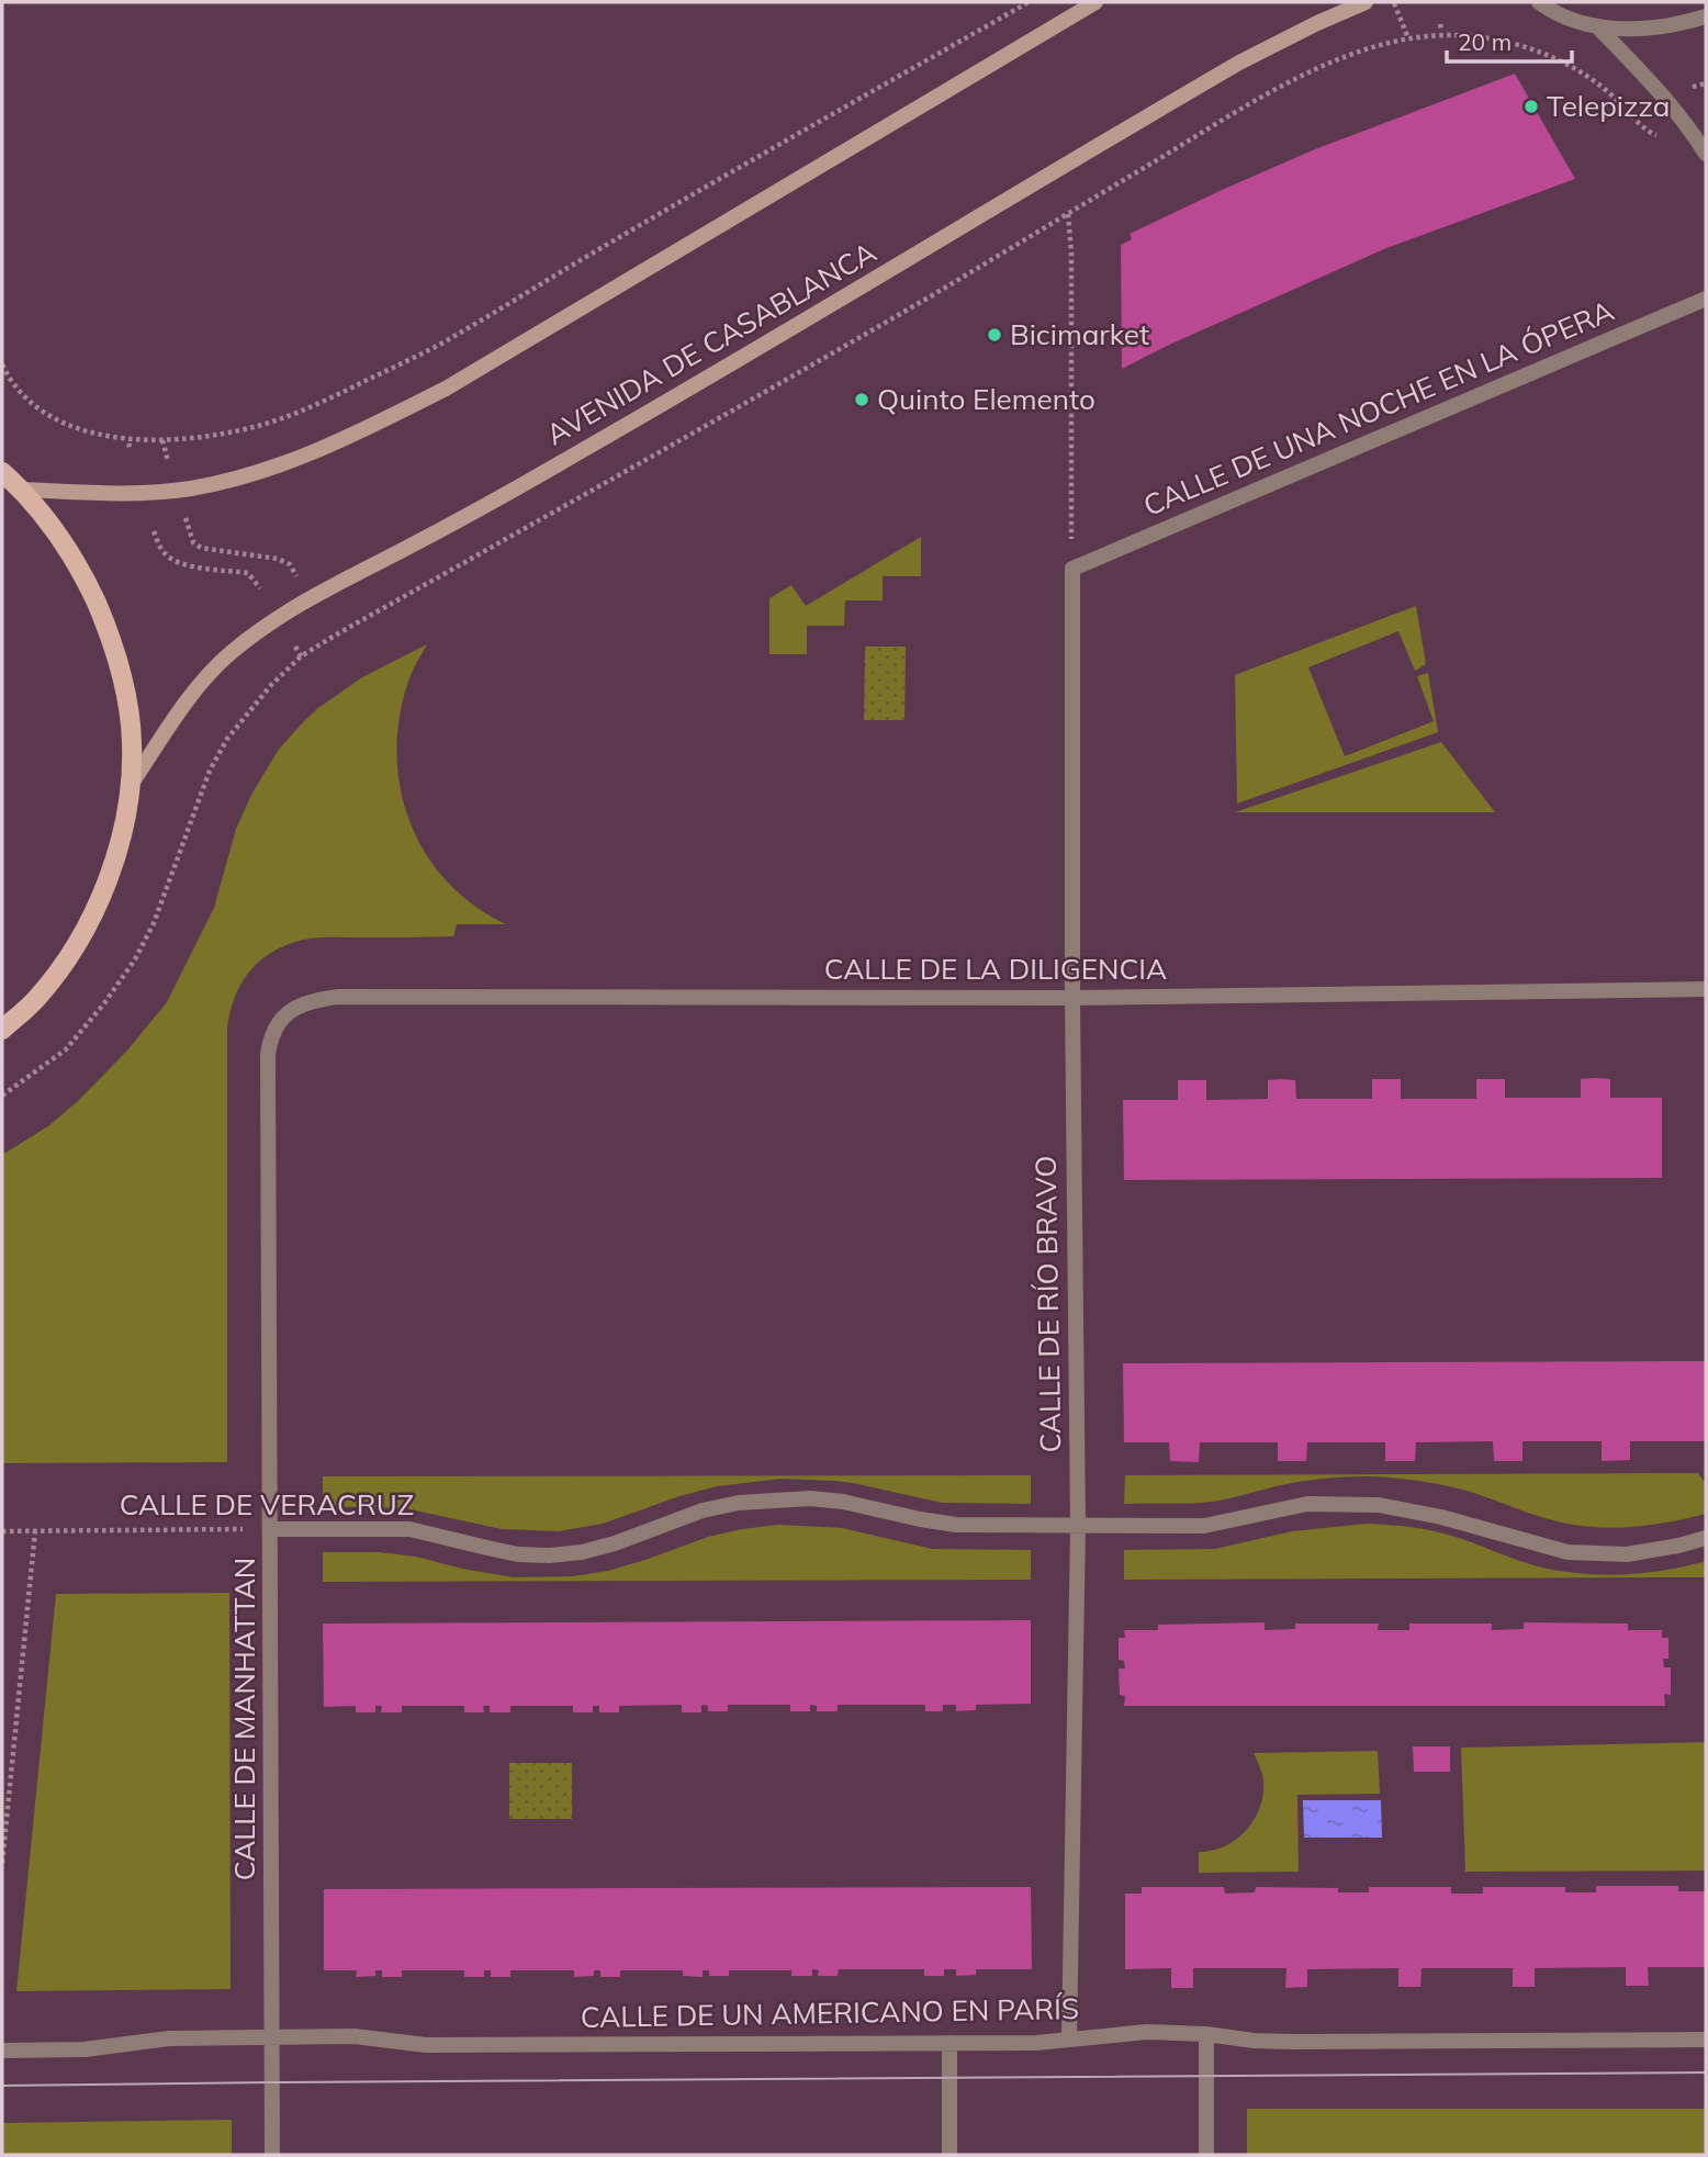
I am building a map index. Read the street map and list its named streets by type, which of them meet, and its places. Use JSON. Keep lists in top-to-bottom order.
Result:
{
  "streets": {
    "main road": ["AVENIDA DE CASABLANCA"],
    "street": [
      "CALLE DE UNA NOCHE EN LA ÓPERA",
      "CALLE DE LA DILIGENCIA",
      "CALLE DE RÍO BRAVO",
      "CALLE DE VERACRUZ",
      "CALLE DE MANHATTAN",
      "CALLE DE UN AMERICANO EN PARÍS"
    ]
  },
  "crossings": [
    ["CALLE DE UNA NOCHE EN LA ÓPERA", "CALLE DE RÍO BRAVO"],
    ["CALLE DE LA DILIGENCIA", "CALLE DE RÍO BRAVO"],
    ["CALLE DE LA DILIGENCIA", "CALLE DE MANHATTAN"],
    ["CALLE DE RÍO BRAVO", "CALLE DE VERACRUZ"],
    ["CALLE DE RÍO BRAVO", "CALLE DE UN AMERICANO EN PARÍS"],
    ["CALLE DE VERACRUZ", "CALLE DE MANHATTAN"],
    ["CALLE DE MANHATTAN", "CALLE DE UN AMERICANO EN PARÍS"]
  ],
  "places": ["Telepizza", "Bicimarket", "Quinto Elemento"],
  "scale_bar": "20 m"
}
